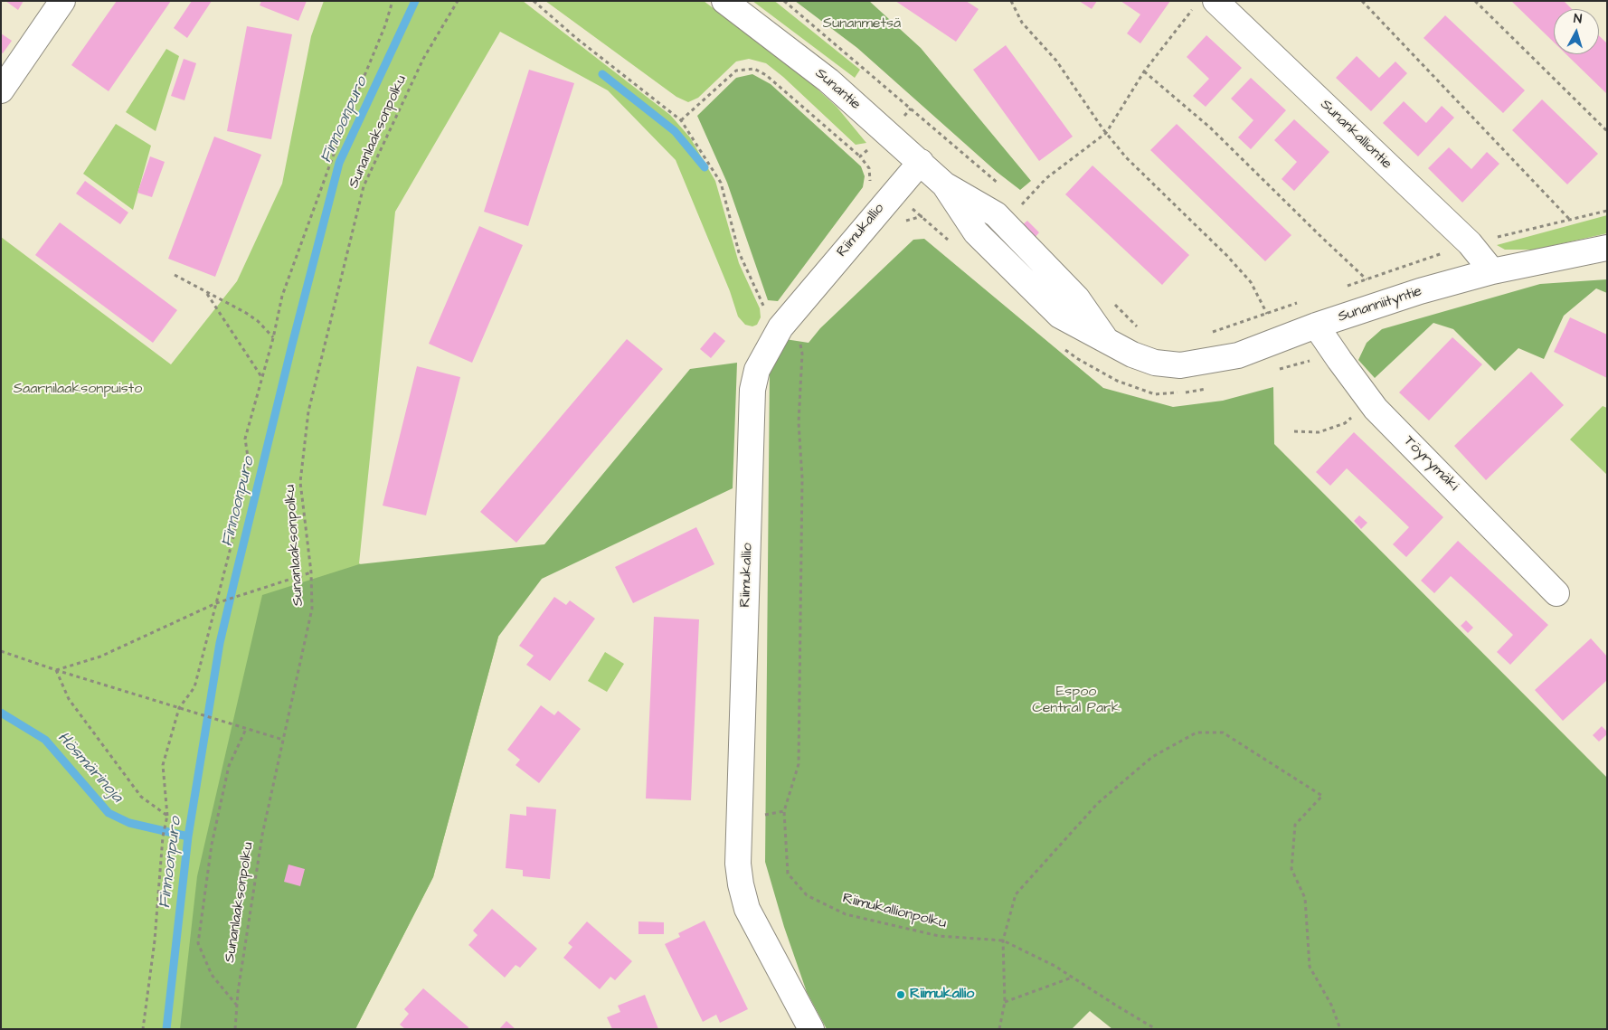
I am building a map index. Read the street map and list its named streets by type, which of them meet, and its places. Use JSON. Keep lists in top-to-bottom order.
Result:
{
  "streets": {
    "street": [
      "Sunantie",
      "Sunankalliontie",
      "Riimukallio",
      "Sunanniityntie",
      "Töyrymäki"
    ],
    "path": ["Sunanlaaksonpolku", "Riimukallionpolku"]
  },
  "crossings": [
    ["Sunantie", "Riimukallio"],
    ["Sunantie", "Sunanniityntie"],
    ["Sunankalliontie", "Sunanniityntie"],
    ["Sunanniityntie", "Töyrymäki"]
  ],
  "water": ["Finnoonpuro", "Hösmärinoja"],
  "parks": ["Sunanmetsä", "Saarnilaaksonpuisto", "Espoo Central Park"],
  "places": ["Riimukallio"],
  "north": "top"
}
